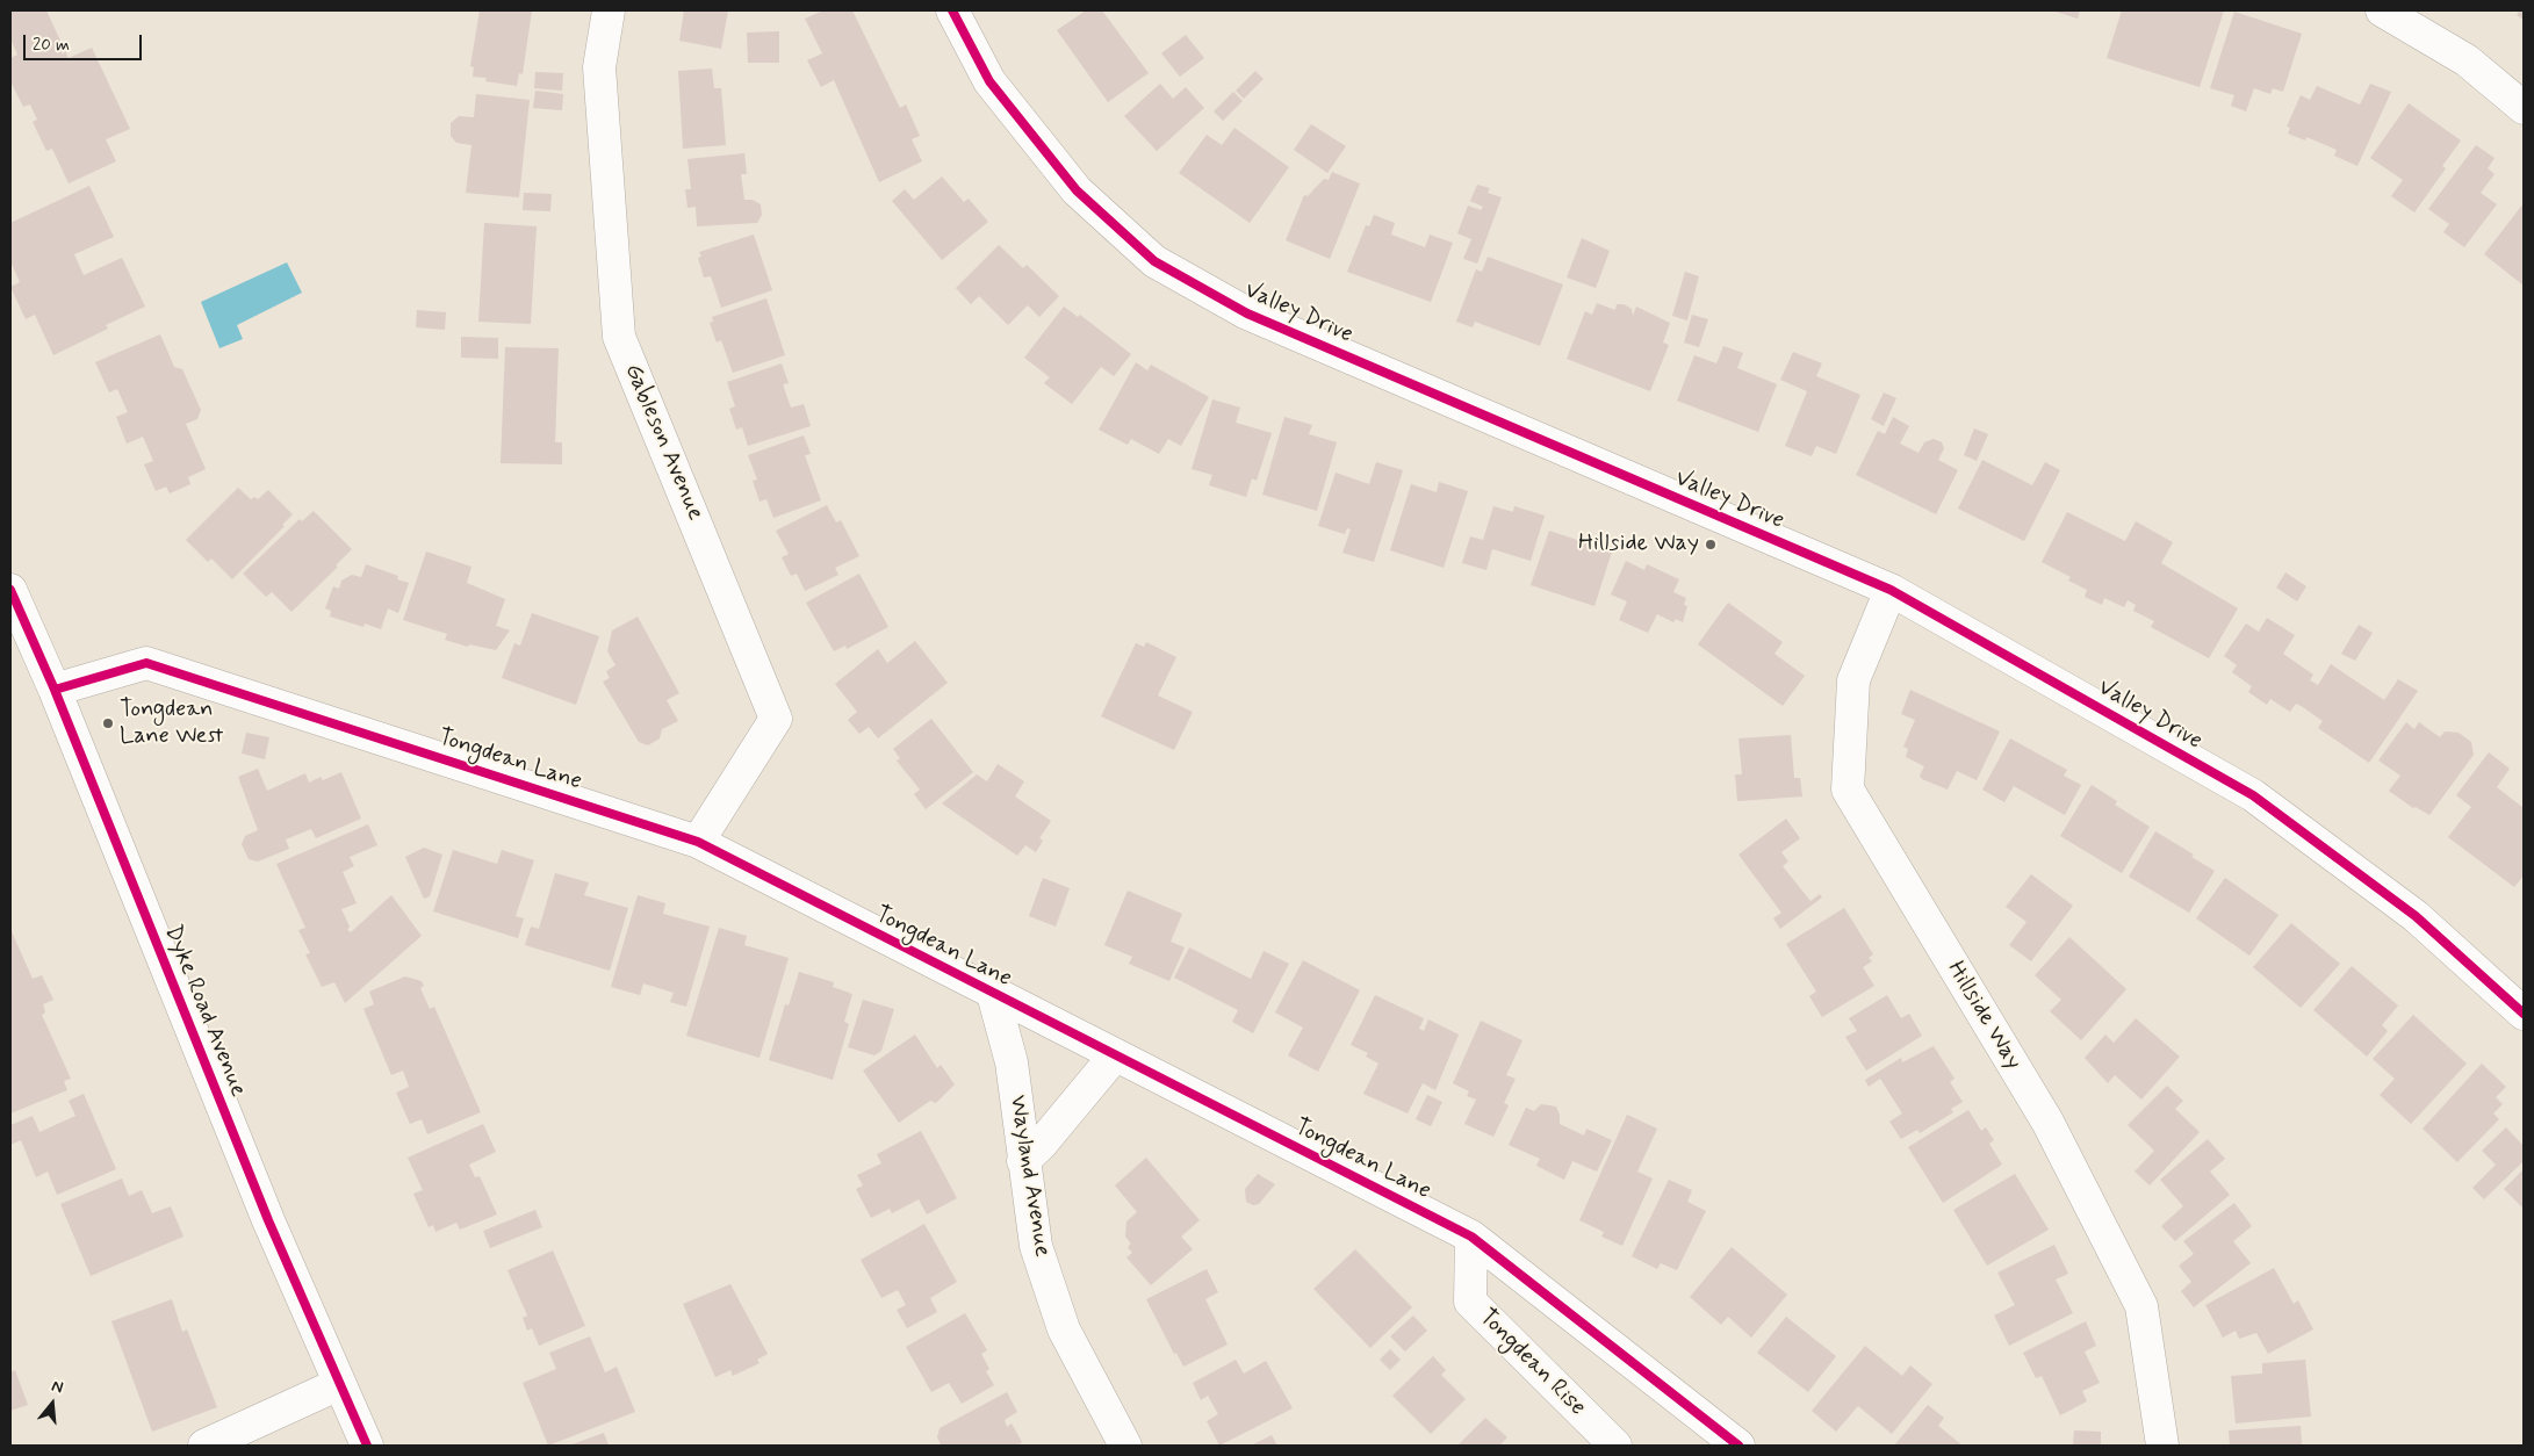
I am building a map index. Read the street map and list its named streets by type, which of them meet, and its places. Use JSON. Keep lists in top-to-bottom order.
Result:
{
  "streets": {
    "street": [
      "Valley Drive",
      "Gableson Avenue",
      "Tongdean Lane",
      "Dyke Road Avenue",
      "Hillside Way",
      "Wayland Avenue",
      "Tongdean Rise"
    ]
  },
  "crossings": [
    ["Valley Drive", "Hillside Way"],
    ["Gableson Avenue", "Tongdean Lane"],
    ["Tongdean Lane", "Dyke Road Avenue"],
    ["Tongdean Lane", "Wayland Avenue"],
    ["Tongdean Lane", "Tongdean Rise"]
  ],
  "places": ["Hillside Way", "Tongdean Lane West"],
  "scale_bar": "20 m",
  "north": "top"
}
